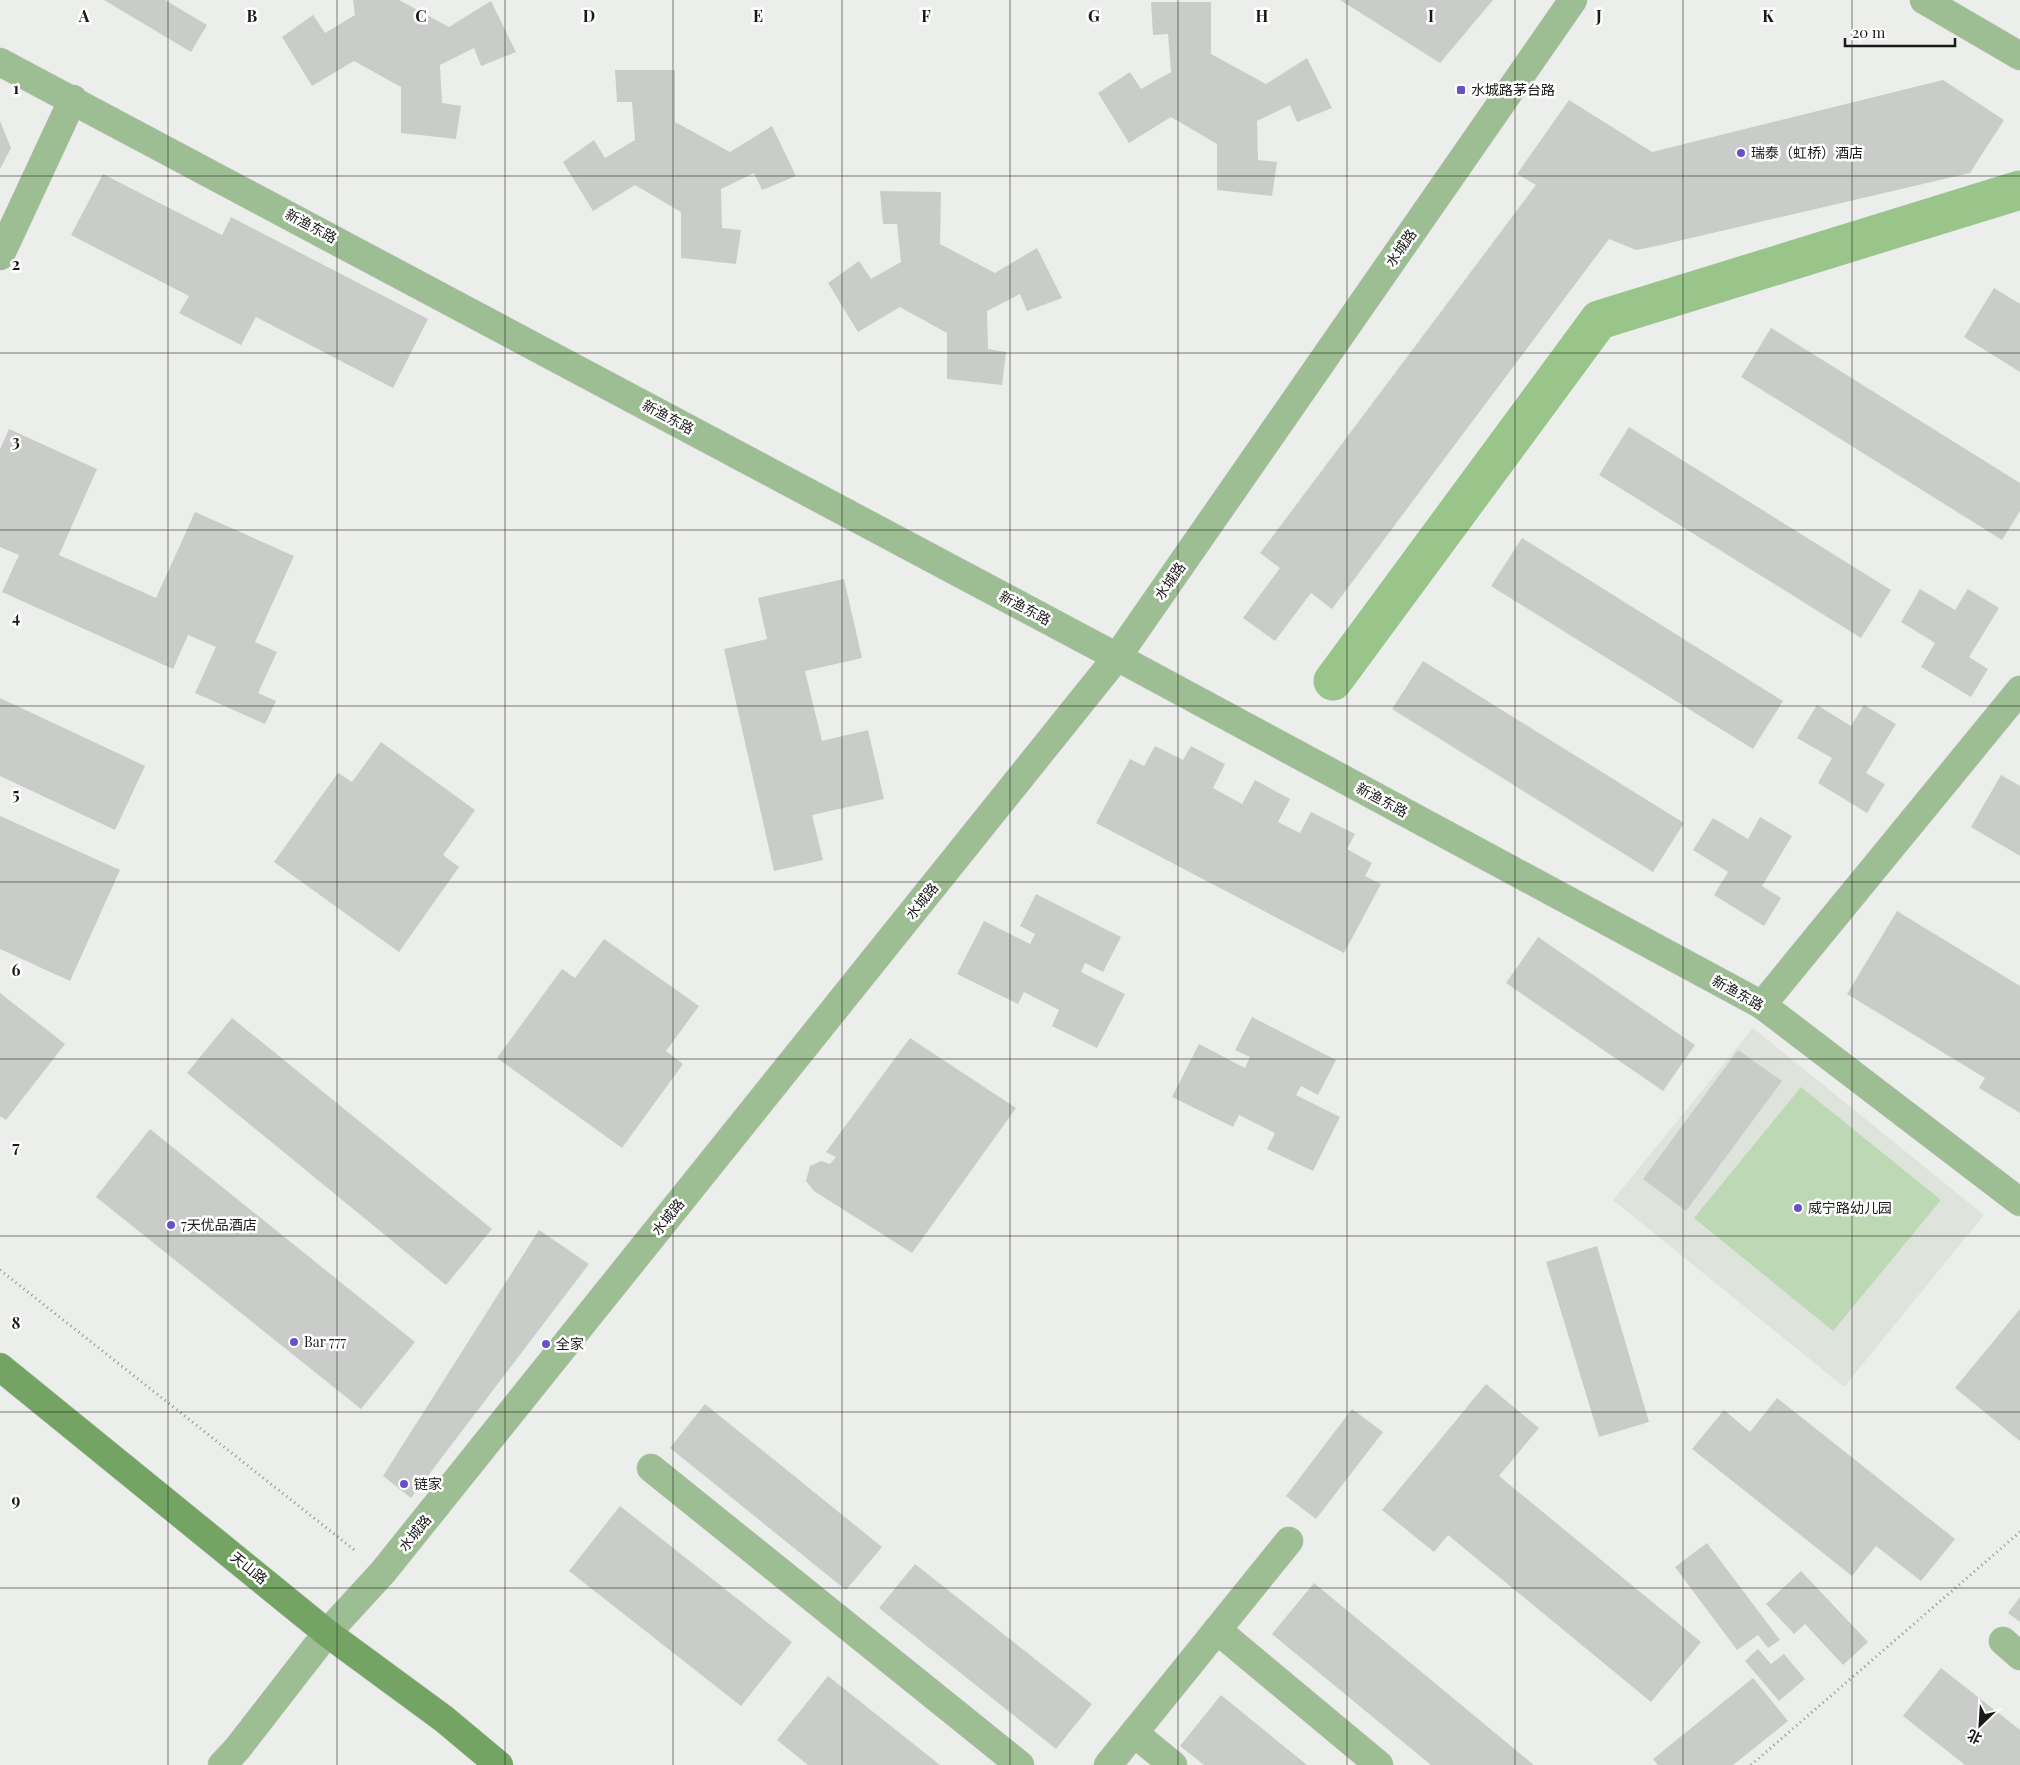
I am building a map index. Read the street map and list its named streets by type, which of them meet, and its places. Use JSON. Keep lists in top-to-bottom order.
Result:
{
  "streets": {
    "main road": ["天山路"],
    "street": ["新渔东路", "水城路"]
  },
  "crossings": [
    ["新渔东路", "水城路"],
    ["水城路", "天山路"]
  ],
  "places": {
    "transit": ["水城路茅台路"],
    "other": [
      "瑞泰（虹桥）酒店",
      "威宁路幼儿园",
      "7天优品酒店",
      "Bar 777",
      "全家",
      "链家"
    ]
  },
  "scale_bar": "20 m",
  "north": "bottom left",
  "grid": {
    "columns": [
      "A",
      "B",
      "C",
      "D",
      "E",
      "F",
      "G",
      "H",
      "I",
      "J",
      "K"
    ],
    "rows": [
      "1",
      "2",
      "3",
      "4",
      "5",
      "6",
      "7",
      "8",
      "9"
    ]
  }
}
